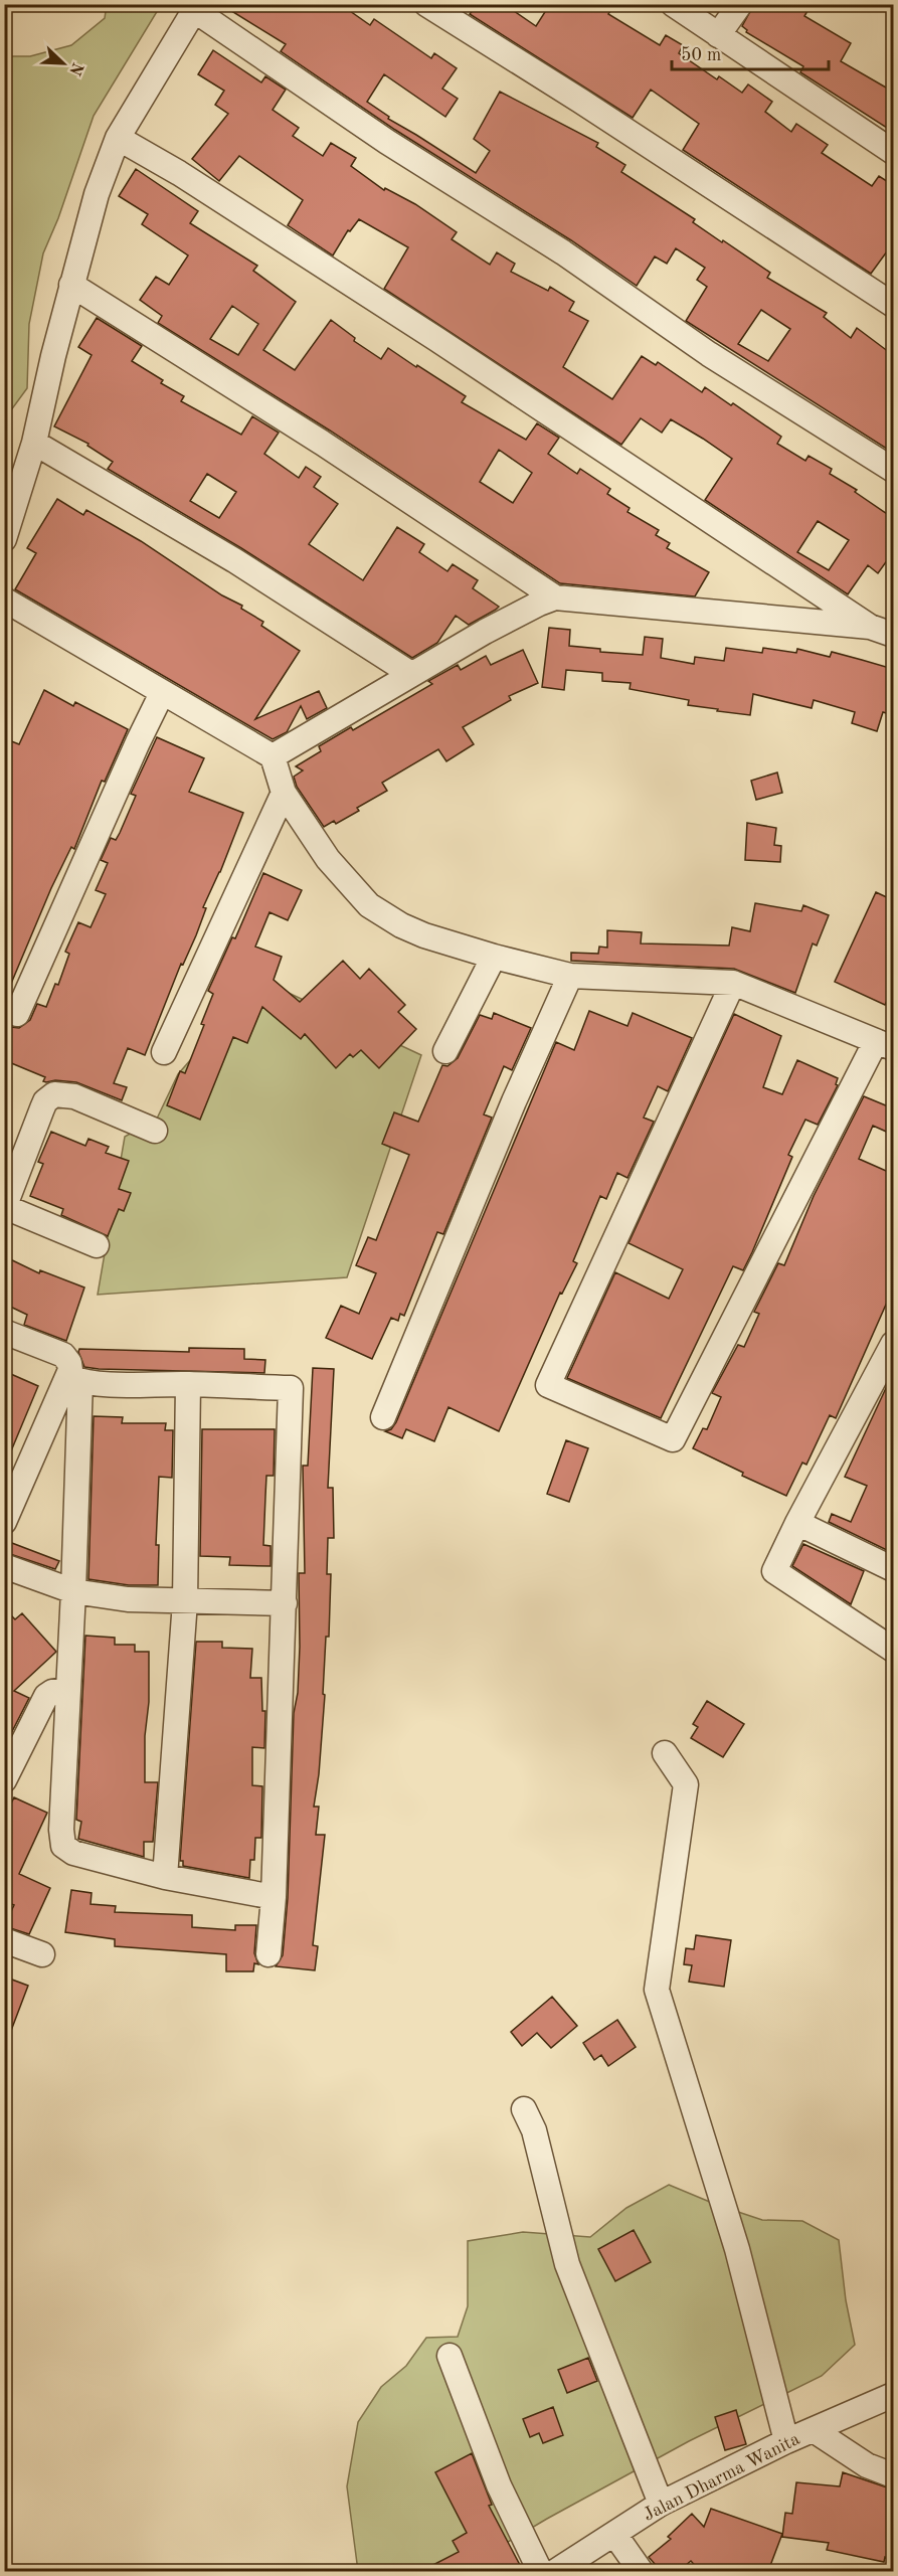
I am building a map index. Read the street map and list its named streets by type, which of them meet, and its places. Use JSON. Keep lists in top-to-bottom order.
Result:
{
  "streets": {
    "street": ["Jalan Dharma Wanita"]
  },
  "scale_bar": "50 m",
  "north": "bottom right"
}
